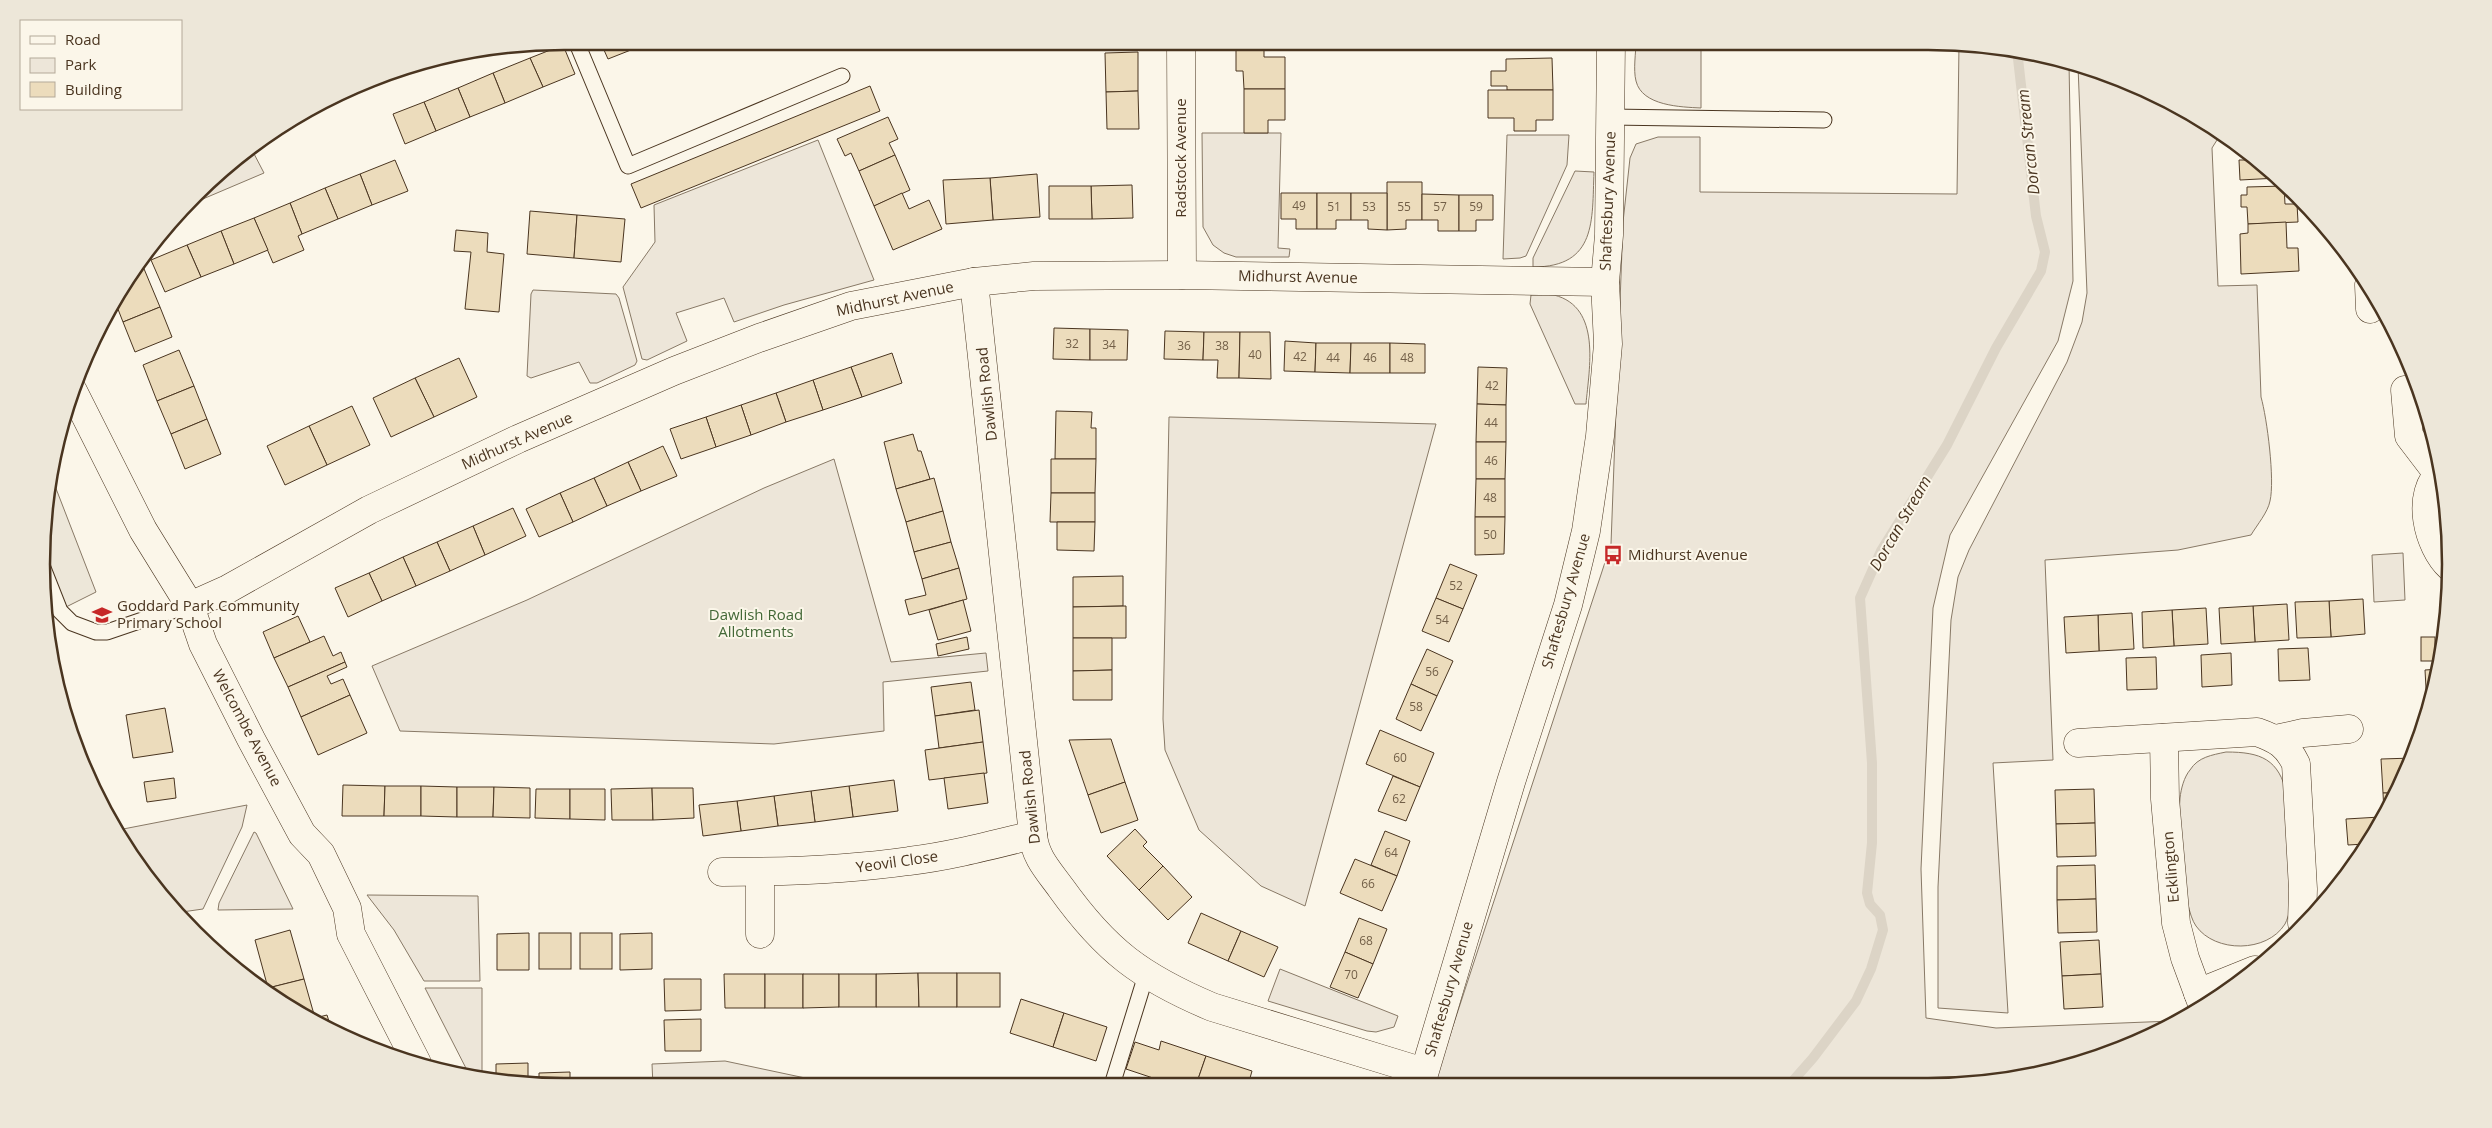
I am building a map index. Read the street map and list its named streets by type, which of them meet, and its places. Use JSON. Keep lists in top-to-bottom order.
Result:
{
  "streets": {
    "street": [
      "Radstock Avenue",
      "Shaftesbury Avenue",
      "Midhurst Avenue",
      "Dawlish Road",
      "Welcombe Avenue",
      "Yeovil Close",
      "Ecklington"
    ]
  },
  "crossings": [
    ["Radstock Avenue", "Midhurst Avenue"],
    ["Shaftesbury Avenue", "Midhurst Avenue"],
    ["Shaftesbury Avenue", "Dawlish Road"],
    ["Midhurst Avenue", "Dawlish Road"],
    ["Midhurst Avenue", "Welcombe Avenue"],
    ["Dawlish Road", "Yeovil Close"]
  ],
  "water": ["Dorcan Stream"],
  "parks": ["Dawlish Road Allotments"],
  "places": {
    "bus stop": ["Midhurst Avenue"],
    "school or university": ["Goddard Park Community Primary School"]
  },
  "house_numbers": [
    "49",
    "51",
    "53",
    "55",
    "57",
    "59",
    "32",
    "34",
    "36",
    "38",
    "40",
    "42",
    "44",
    "46",
    "48",
    "42",
    "44",
    "46",
    "48",
    "50",
    "52",
    "54",
    "56",
    "58",
    "60",
    "62",
    "64",
    "66",
    "68",
    "70"
  ],
  "legend": ["Road", "Park", "Building"]
}
